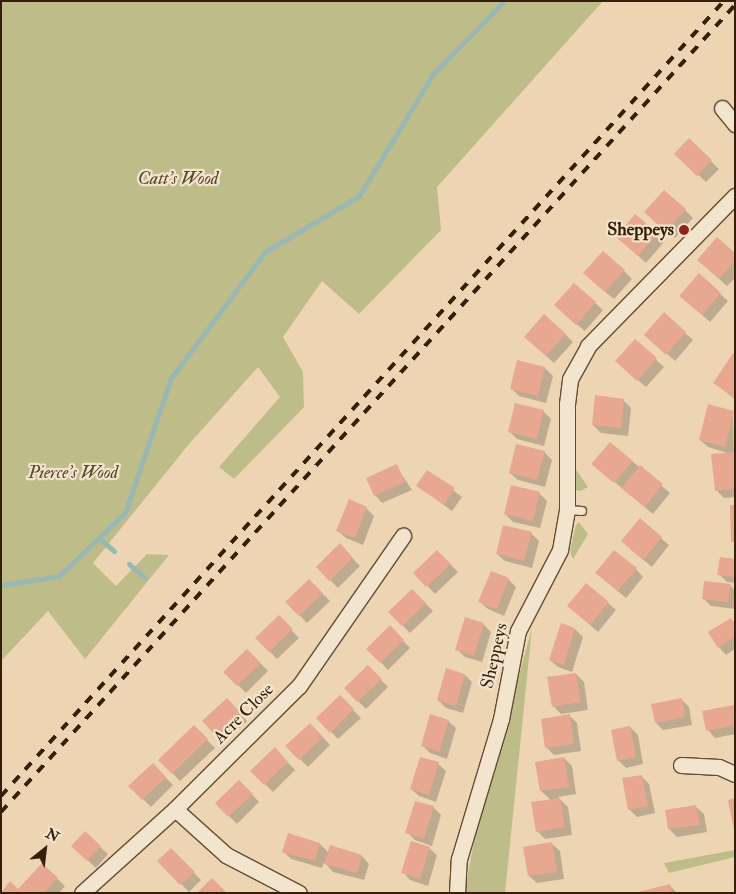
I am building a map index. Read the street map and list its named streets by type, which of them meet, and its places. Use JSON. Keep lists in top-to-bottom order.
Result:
{
  "streets": {
    "street": ["Sheppeys", "Acre Close"]
  },
  "parks": ["Catt's Wood", "Pierce's Wood"],
  "places": ["Sheppeys"],
  "north": "top right"
}
